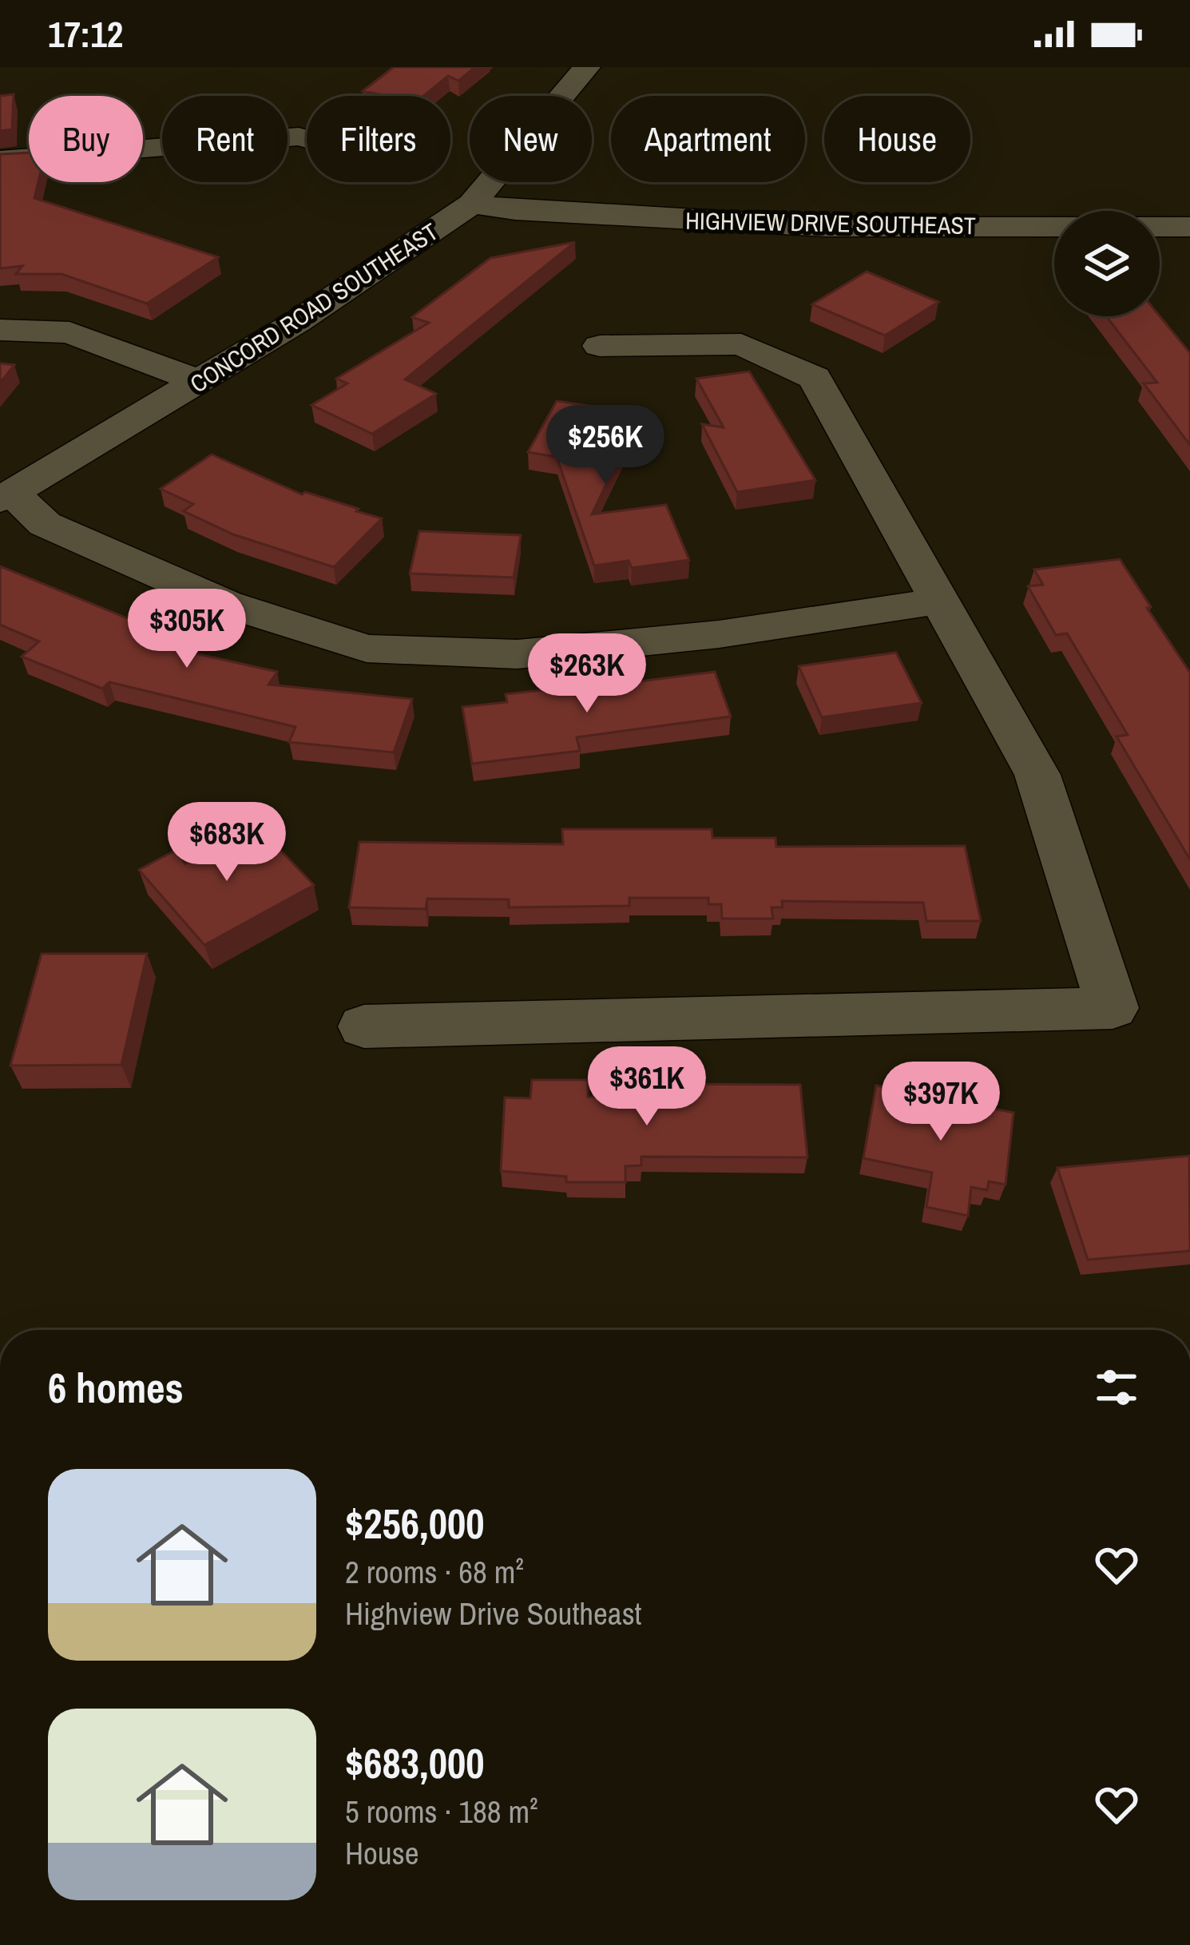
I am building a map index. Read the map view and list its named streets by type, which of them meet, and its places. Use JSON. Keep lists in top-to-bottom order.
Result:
{
  "streets": {
    "street": ["HIGHVIEW DRIVE SOUTHEAST", "CONCORD ROAD SOUTHEAST"]
  },
  "crossings": [
    ["HIGHVIEW DRIVE SOUTHEAST", "CONCORD ROAD SOUTHEAST"]
  ],
  "page": {
    "status": "17:12",
    "chip": [
      "Buy",
      "Rent",
      "Filters",
      "New",
      "Apartment",
      "House"
    ],
    "price": [
      "$256K",
      "$305K",
      "$263K",
      "$683K",
      "$361K",
      "$397K"
    ],
    "heading": "6 homes",
    "list": [
      {
        "name": "$256,000",
        "note": "2 rooms · 68 m² · Highview Drive Southeast"
      },
      {
        "name": "$683,000",
        "note": "5 rooms · 188 m² · House"
      }
    ]
  }
}
